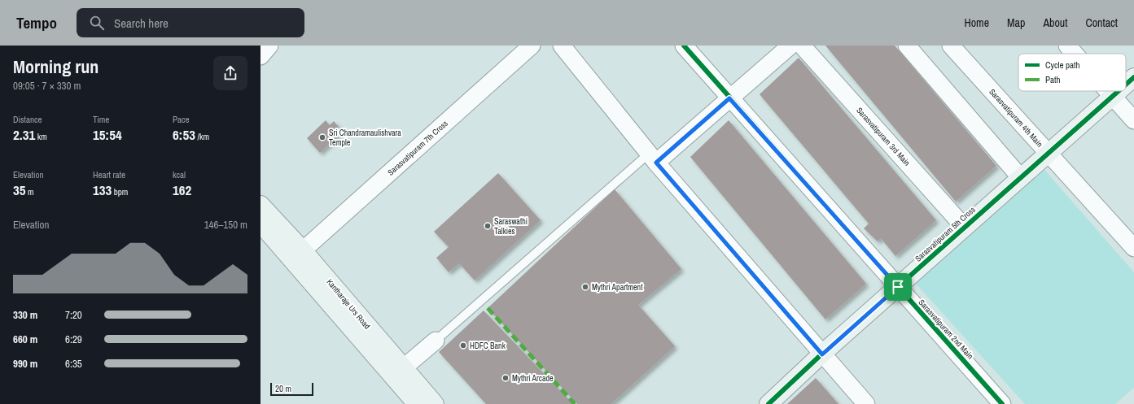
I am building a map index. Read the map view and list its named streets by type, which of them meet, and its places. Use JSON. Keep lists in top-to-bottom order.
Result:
{
  "streets": {
    "street": [
      "Sarasvatipuram 4th Main",
      "Sarasvatipuram 3rd Main",
      "Sarasvatipuram 7th Cross",
      "Sarasvatipuram 5th Cross",
      "Kantharaje Urs Road",
      "Sarasvatipuram 2nd Main"
    ]
  },
  "crossings": [
    ["Sarasvatipuram 4th Main", "Sarasvatipuram 5th Cross"],
    ["Sarasvatipuram 3rd Main", "Sarasvatipuram 5th Cross"],
    ["Sarasvatipuram 7th Cross", "Kantharaje Urs Road"],
    ["Sarasvatipuram 5th Cross", "Sarasvatipuram 2nd Main"]
  ],
  "places": [
    "Sri Chandramaulishvara Temple",
    "Saraswathi Talkies",
    "Mythri Apartment",
    "HDFC Bank",
    "Mythri Arcade"
  ],
  "legend": ["Cycle path", "Path"],
  "scale_bar": "20 m",
  "page": {
    "header": "Tempo",
    "search": "Search here",
    "nav": [
      "Home",
      "Map",
      "About",
      "Contact"
    ],
    "heading": ["Morning run", "09:05 · 7 × 330 m"],
    "stats": [
      ["Distance", "2.31 km"],
      ["Time", "15:54"],
      ["Pace", "6:53 /km"],
      ["Elevation", "35 m"],
      ["Heart rate", "133 bpm"],
      ["kcal", "162"]
    ],
    "chart": ["Elevation", "146–150 m"],
    "list": [
      {
        "name": "330 m",
        "note": "7:20"
      },
      {
        "name": "660 m",
        "note": "6:29"
      },
      {
        "name": "990 m",
        "note": "6:35"
      }
    ],
    "scale": "20 m"
  }
}
